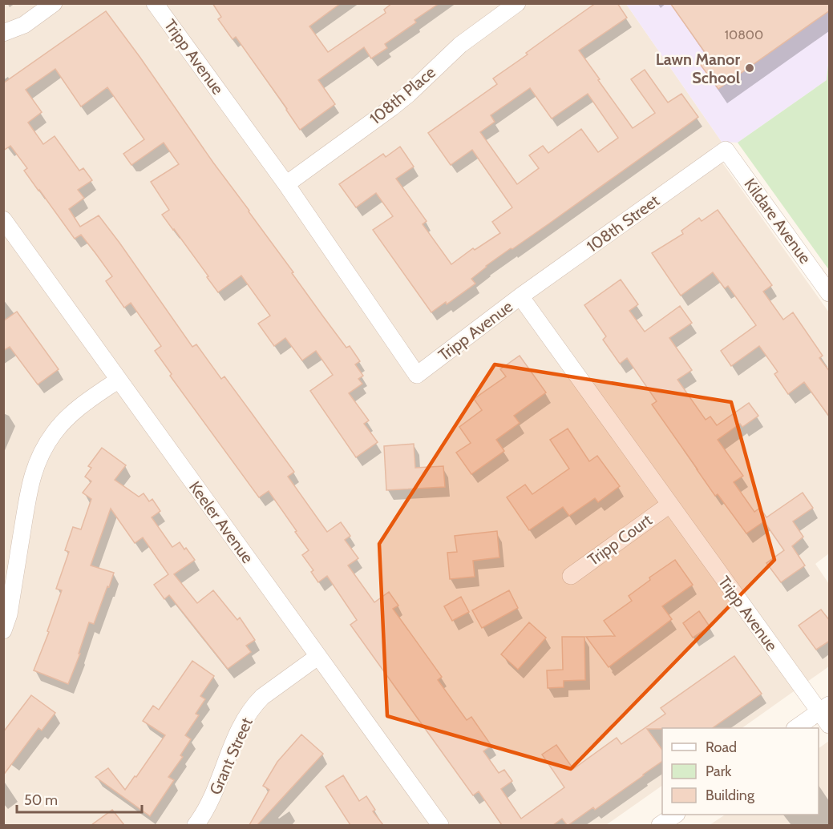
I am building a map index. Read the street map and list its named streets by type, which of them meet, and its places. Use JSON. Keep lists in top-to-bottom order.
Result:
{
  "streets": {
    "street": [
      "Tripp Avenue",
      "108th Place",
      "Kildare Avenue",
      "108th Street",
      "Keeler Avenue",
      "Tripp Court",
      "Grant Street"
    ]
  },
  "crossings": [
    ["Tripp Avenue", "108th Place"],
    ["Tripp Avenue", "108th Street"],
    ["Tripp Avenue", "Tripp Court"],
    ["Kildare Avenue", "108th Street"],
    ["Keeler Avenue", "Grant Street"]
  ],
  "places": ["Lawn Manor School"],
  "house_numbers": ["10800"],
  "legend": ["Road", "Park", "Building"],
  "scale_bar": "50 m"
}
